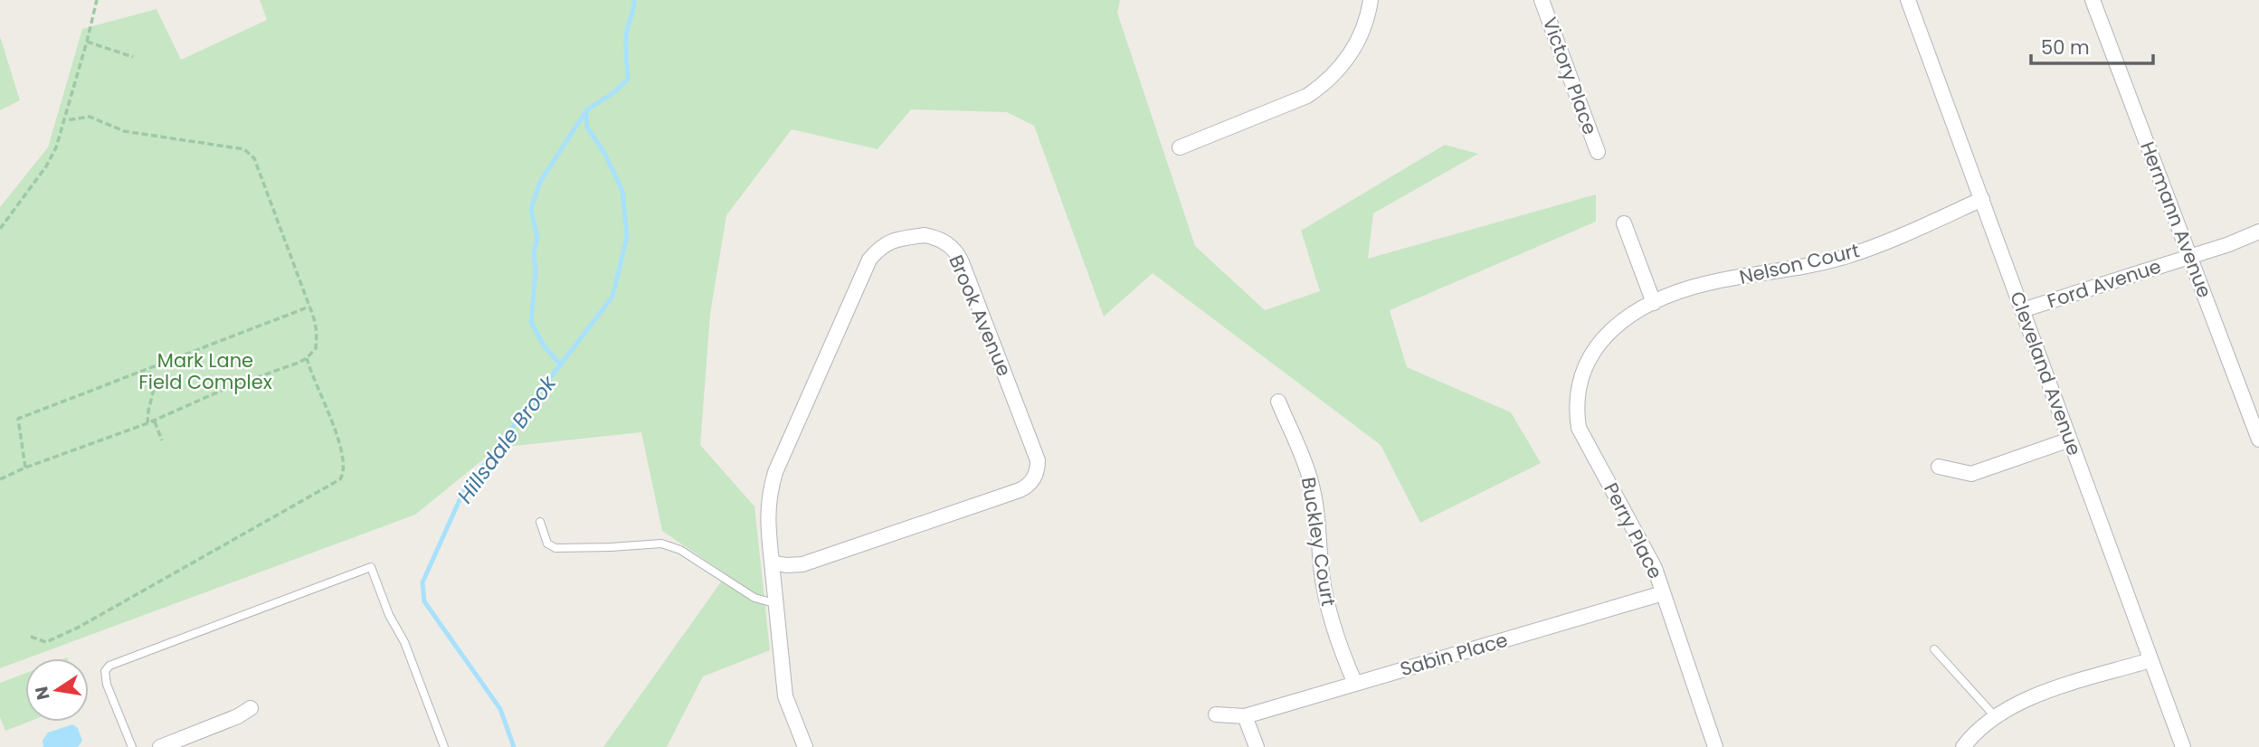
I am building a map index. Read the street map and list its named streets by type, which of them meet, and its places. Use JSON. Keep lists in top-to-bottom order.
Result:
{
  "streets": {
    "street": [
      "Victory Place",
      "Hermann Avenue",
      "Nelson Court",
      "Ford Avenue",
      "Brook Avenue",
      "Cleveland Avenue",
      "Perry Place",
      "Buckley Court",
      "Sabin Place"
    ]
  },
  "crossings": [
    ["Hermann Avenue", "Ford Avenue"],
    ["Nelson Court", "Cleveland Avenue"],
    ["Nelson Court", "Perry Place"],
    ["Ford Avenue", "Cleveland Avenue"],
    ["Perry Place", "Sabin Place"],
    ["Buckley Court", "Sabin Place"]
  ],
  "water": ["Hillsdale Brook"],
  "parks": ["Mark Lane Field Complex"],
  "scale_bar": "50 m",
  "north": "left"
}
